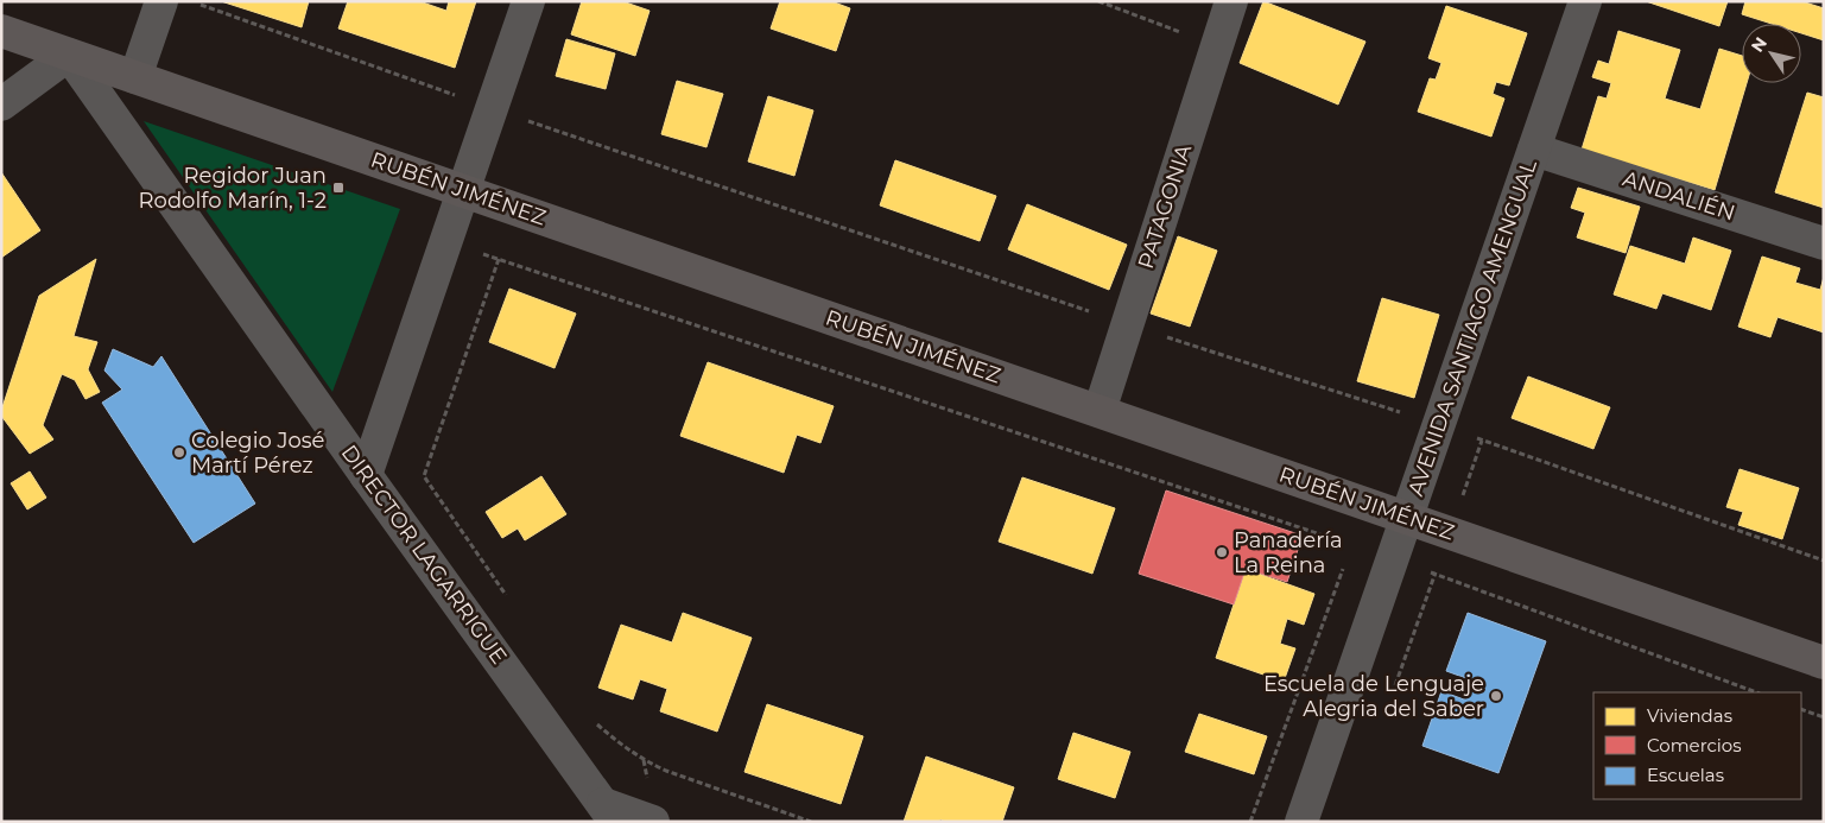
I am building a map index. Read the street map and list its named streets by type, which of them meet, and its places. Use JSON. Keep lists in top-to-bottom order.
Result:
{
  "streets": {
    "main road": ["RUBÉN JIMÉNEZ"],
    "street": [
      "ANDALIÉN",
      "PATAGONIA",
      "AVENIDA SANTIAGO AMENGUAL",
      "DIRECTOR LAGARRIGUE"
    ]
  },
  "crossings": [
    ["RUBÉN JIMÉNEZ", "PATAGONIA"],
    ["RUBÉN JIMÉNEZ", "AVENIDA SANTIAGO AMENGUAL"],
    ["RUBÉN JIMÉNEZ", "DIRECTOR LAGARRIGUE"],
    ["ANDALIÉN", "AVENIDA SANTIAGO AMENGUAL"]
  ],
  "places": {
    "transit": ["Regidor Juan Rodolfo Marín, 1-2"],
    "other": ["Colegio José Martí Pérez", "Panadería La Reina", "Escuela de Lenguaje Alegria del Saber"]
  },
  "legend": ["Viviendas", "Comercios", "Escuelas"],
  "north": "top left"
}
